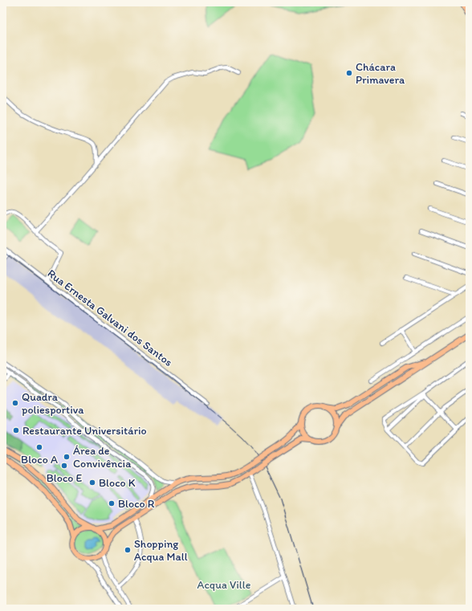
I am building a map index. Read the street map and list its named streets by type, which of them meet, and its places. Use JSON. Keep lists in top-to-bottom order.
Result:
{
  "streets": {
    "street": ["Rua Ernesta Galvani dos Santos"]
  },
  "parks": ["Acqua Ville"],
  "places": [
    "Chácara Primavera",
    "Quadra poliesportiva",
    "Restaurante Universitário",
    "Bloco A",
    "Área de Convivência",
    "Bloco E",
    "Bloco K",
    "Bloco R",
    "Shopping Acqua Mall"
  ]
}
